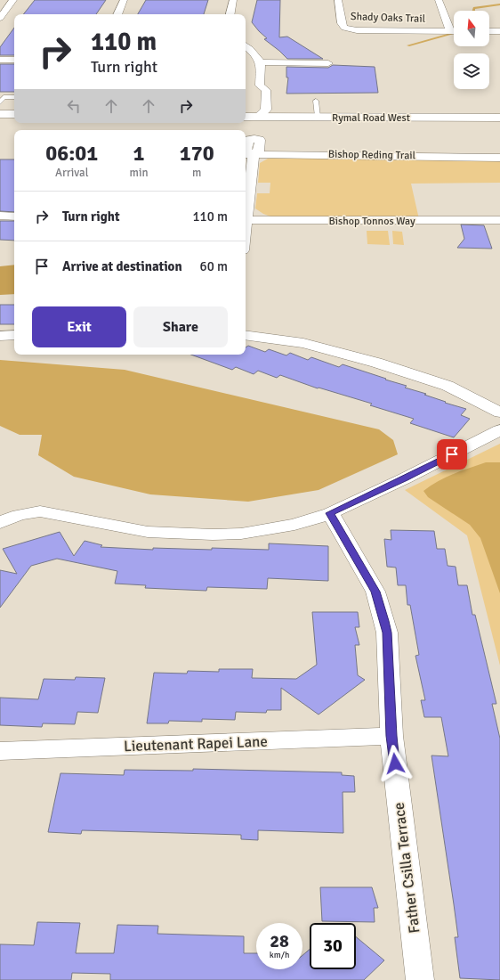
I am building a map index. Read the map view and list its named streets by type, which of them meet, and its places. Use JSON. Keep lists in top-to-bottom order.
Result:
{
  "streets": {
    "main road": ["Rymal Road West"],
    "street": [
      "Shady Oaks Trail",
      "Bishop Reding Trail",
      "Bishop Tonnos Way",
      "Lieutenant Rapei Lane",
      "Father Csilla Terrace"
    ]
  },
  "crossings": [
    ["Lieutenant Rapei Lane", "Father Csilla Terrace"]
  ],
  "north": "top",
  "page": {
    "turn": ["110 m", "Turn right"],
    "eta": [
      "06:01",
      "Arrival",
      "1",
      "min",
      "170",
      "m"
    ],
    "list": [
      {
        "name": "Turn right",
        "value": "110 m"
      },
      {
        "name": "Arrive at destination",
        "value": "60 m"
      }
    ],
    "buttons": ["Exit", "Share"],
    "speed": "28 km/h",
    "limit": "30"
  }
}
